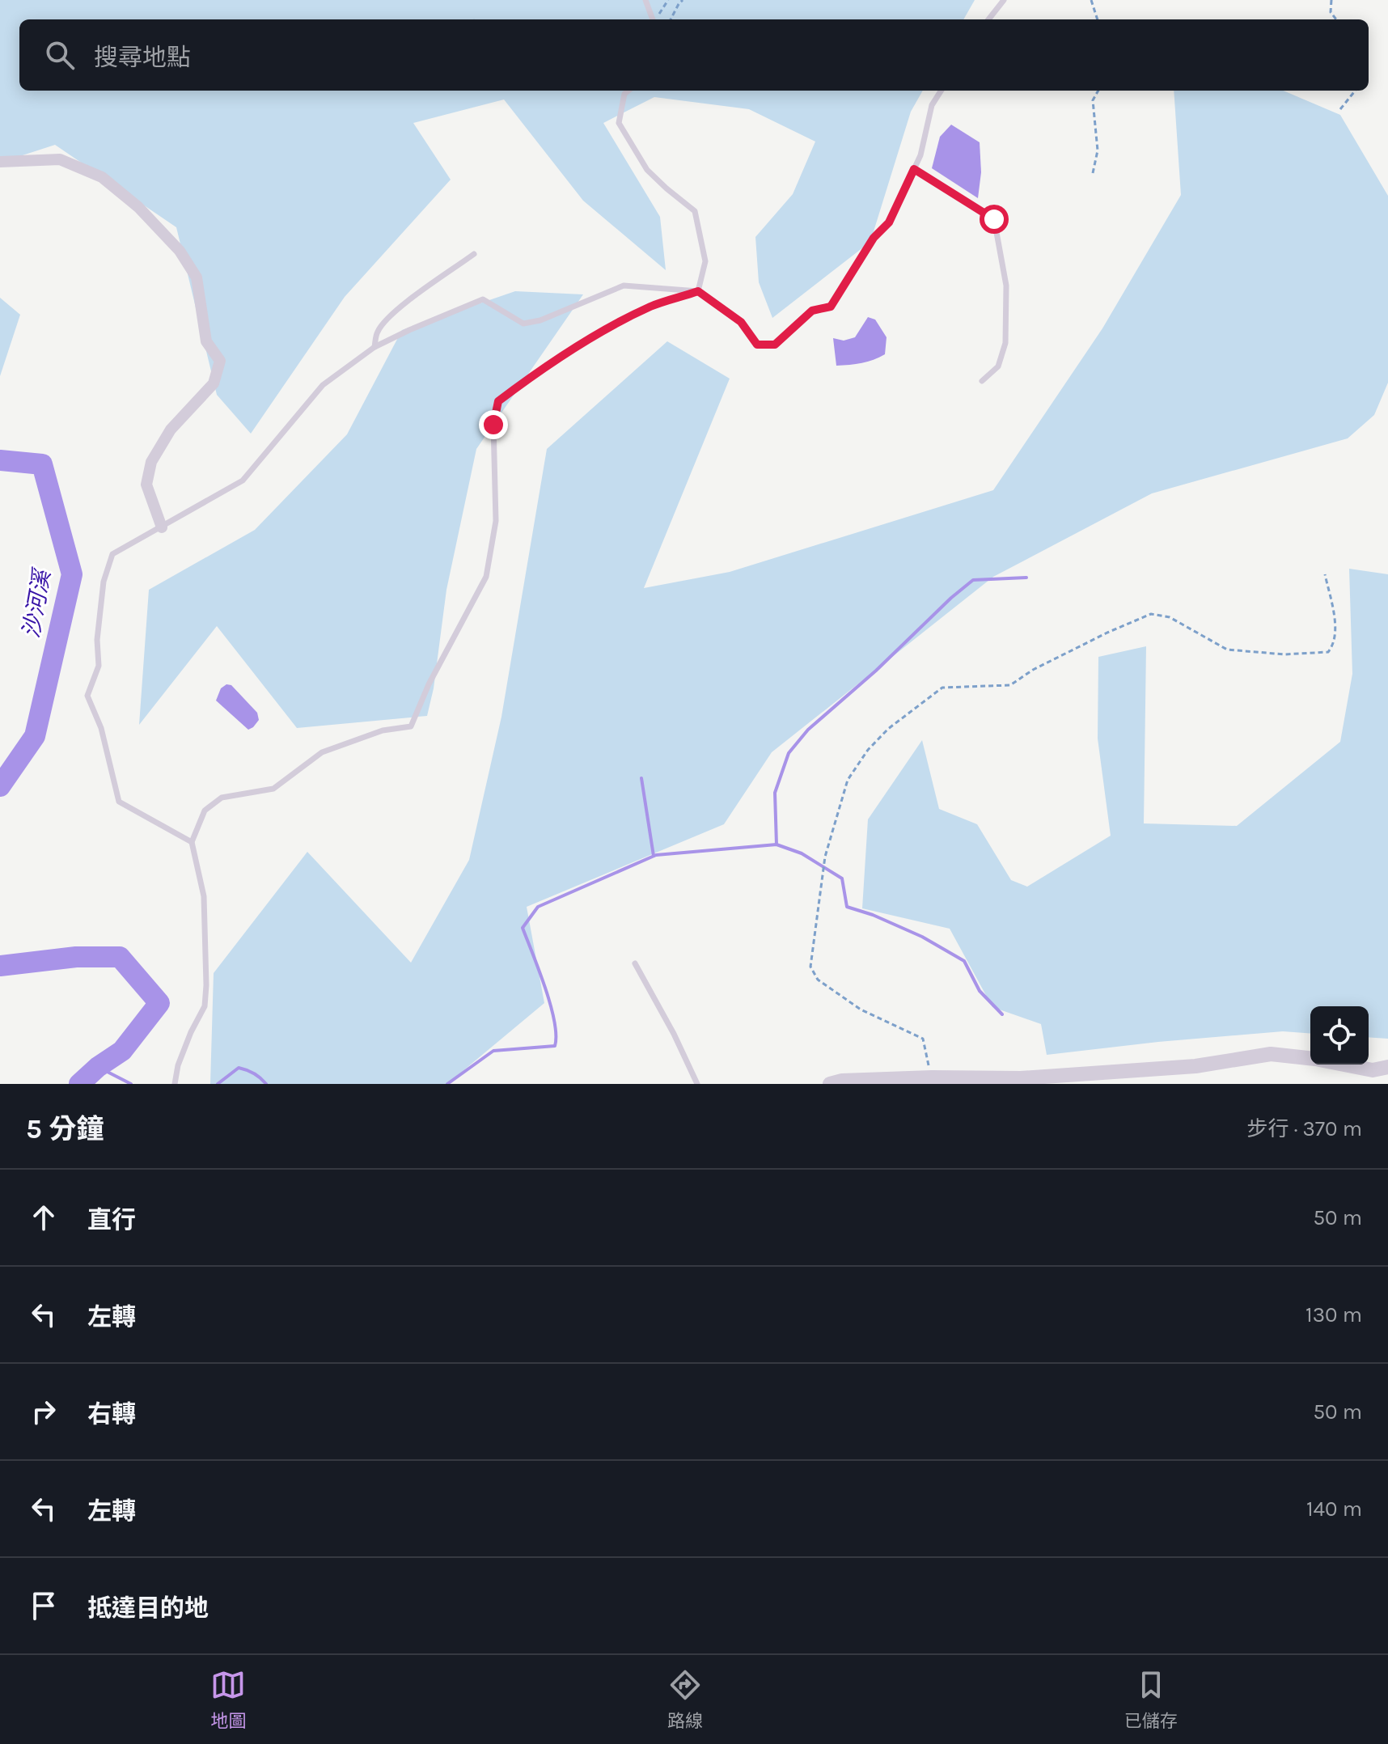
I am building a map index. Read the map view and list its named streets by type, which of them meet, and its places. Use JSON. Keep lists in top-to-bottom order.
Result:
{
  "water": ["沙河溪"],
  "page": {
    "search": "搜尋地點",
    "heading": ["5 分鐘", "步行 · 370 m"],
    "list": [
      ["直行", "50 m"],
      ["左轉", "130 m"],
      ["右轉", "50 m"],
      ["左轉", "140 m"],
      "抵達目的地"
    ],
    "nav": ["地圖", "路線", "已儲存"]
  }
}
